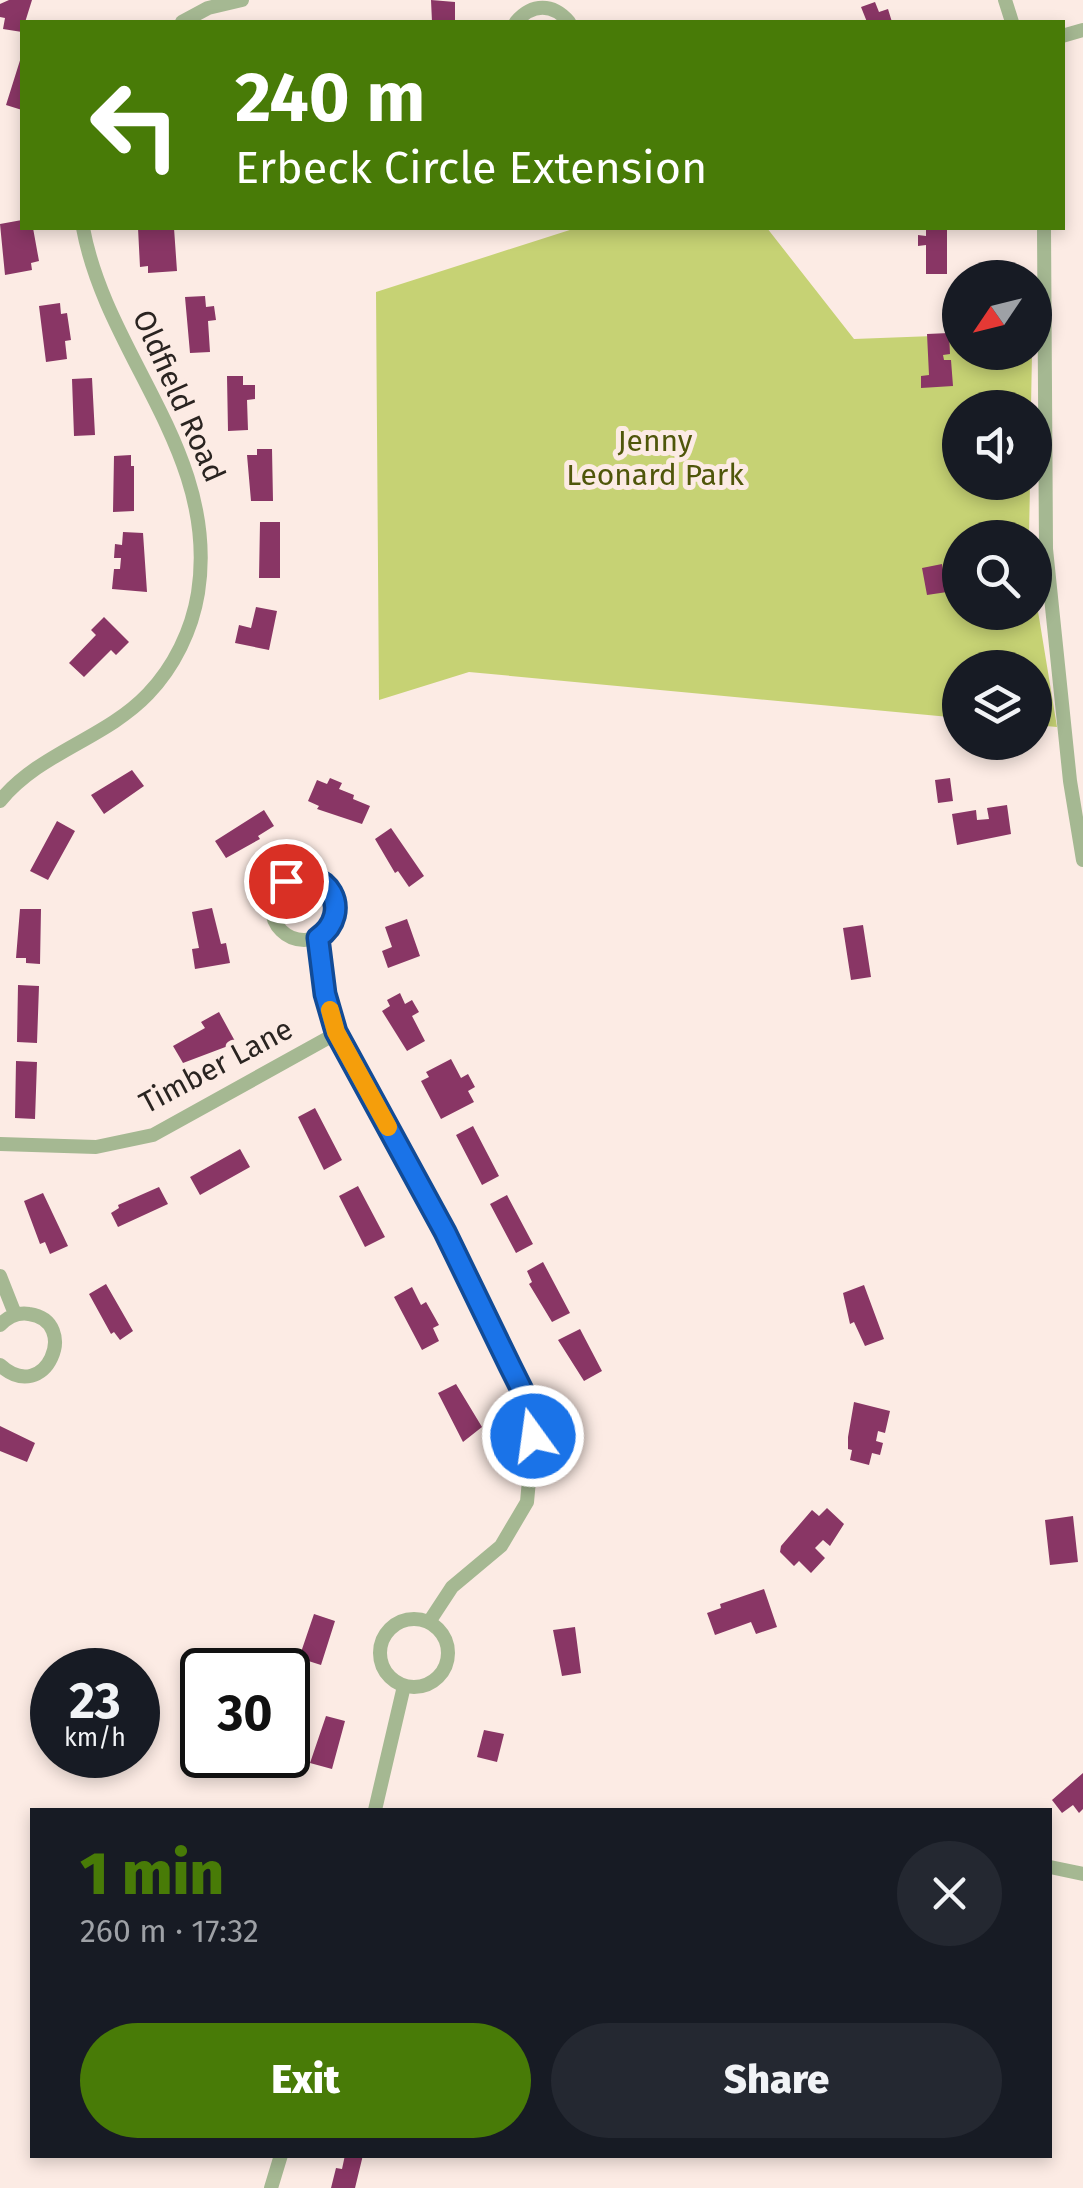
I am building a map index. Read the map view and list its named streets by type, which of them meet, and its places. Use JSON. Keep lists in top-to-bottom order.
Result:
{
  "streets": {
    "street": ["Oldfield Road", "Timber Lane"]
  },
  "parks": ["Jenny Leonard Park"],
  "north": "bottom left",
  "page": {
    "turn": ["240 m", "Erbeck Circle Extension"],
    "speed": "23 km/h",
    "limit": "30",
    "heading": ["1 min", "260 m · 17:32"],
    "buttons": ["Exit", "Share"]
  }
}
